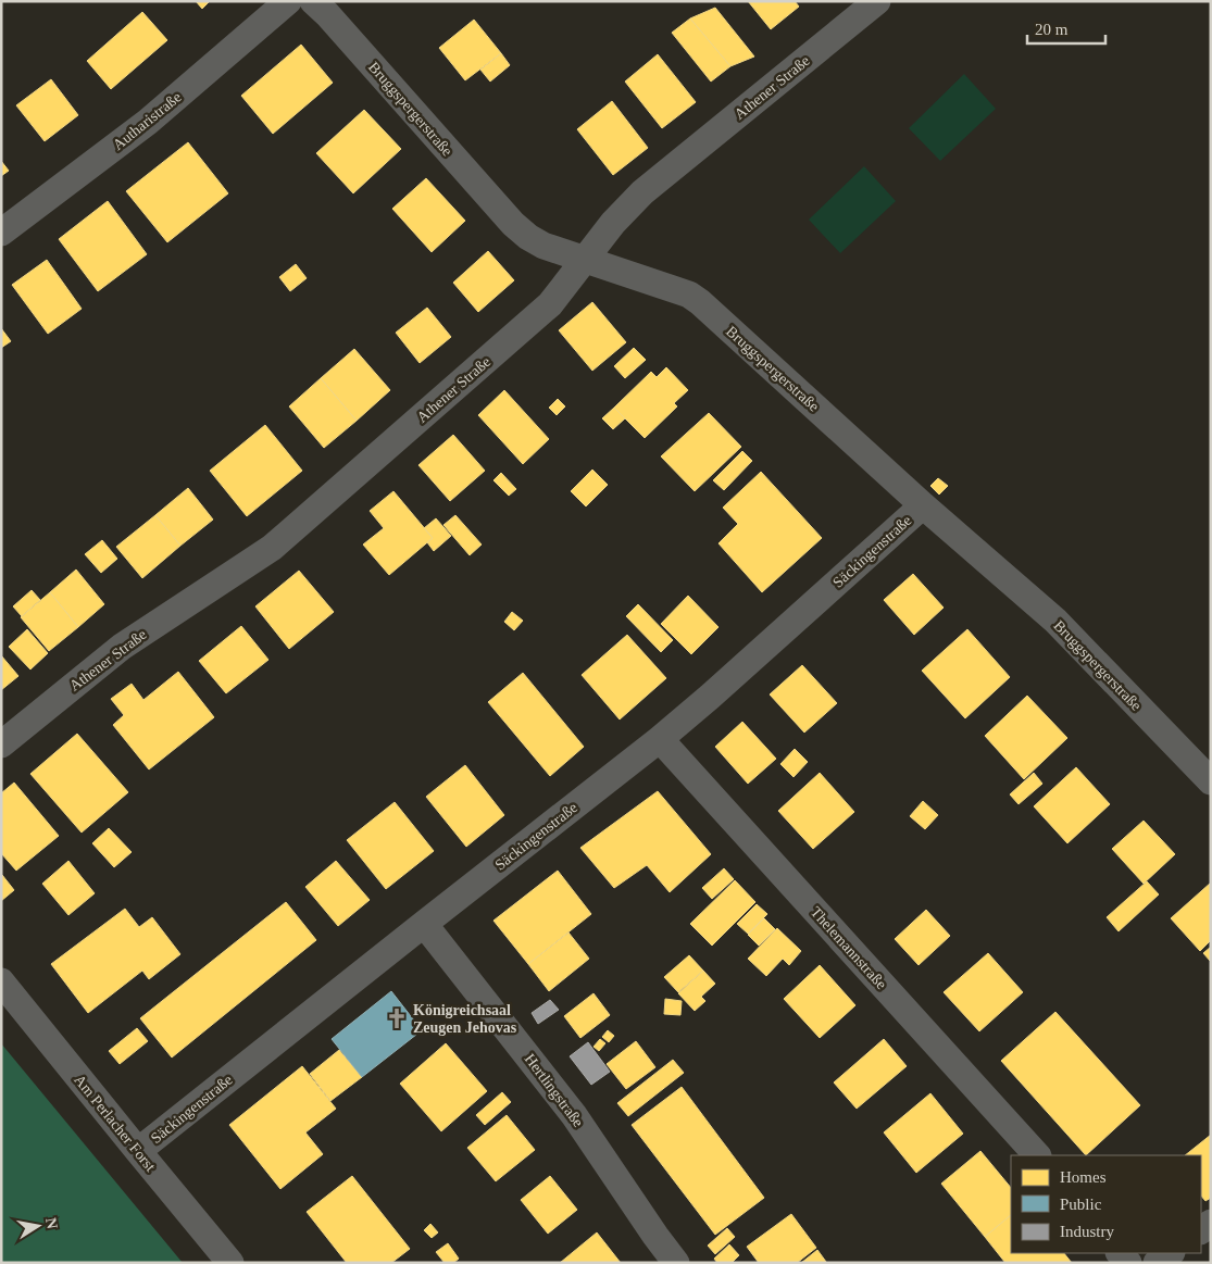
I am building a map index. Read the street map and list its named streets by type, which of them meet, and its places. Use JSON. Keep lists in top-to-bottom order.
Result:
{
  "streets": {
    "street": [
      "Athener Straße",
      "Bruggspergerstraße",
      "Autharistraße",
      "Säckingenstraße",
      "Thelemannstraße",
      "Hertlingstraße",
      "Am Perlacher Forst"
    ]
  },
  "crossings": [
    ["Athener Straße", "Bruggspergerstraße"],
    ["Bruggspergerstraße", "Säckingenstraße"],
    ["Säckingenstraße", "Thelemannstraße"],
    ["Säckingenstraße", "Hertlingstraße"],
    ["Säckingenstraße", "Am Perlacher Forst"]
  ],
  "places": {
    "church": ["Königreichsaal Zeugen Jehovas"]
  },
  "legend": ["Homes", "Public", "Industry"],
  "scale_bar": "20 m",
  "north": "right"
}
